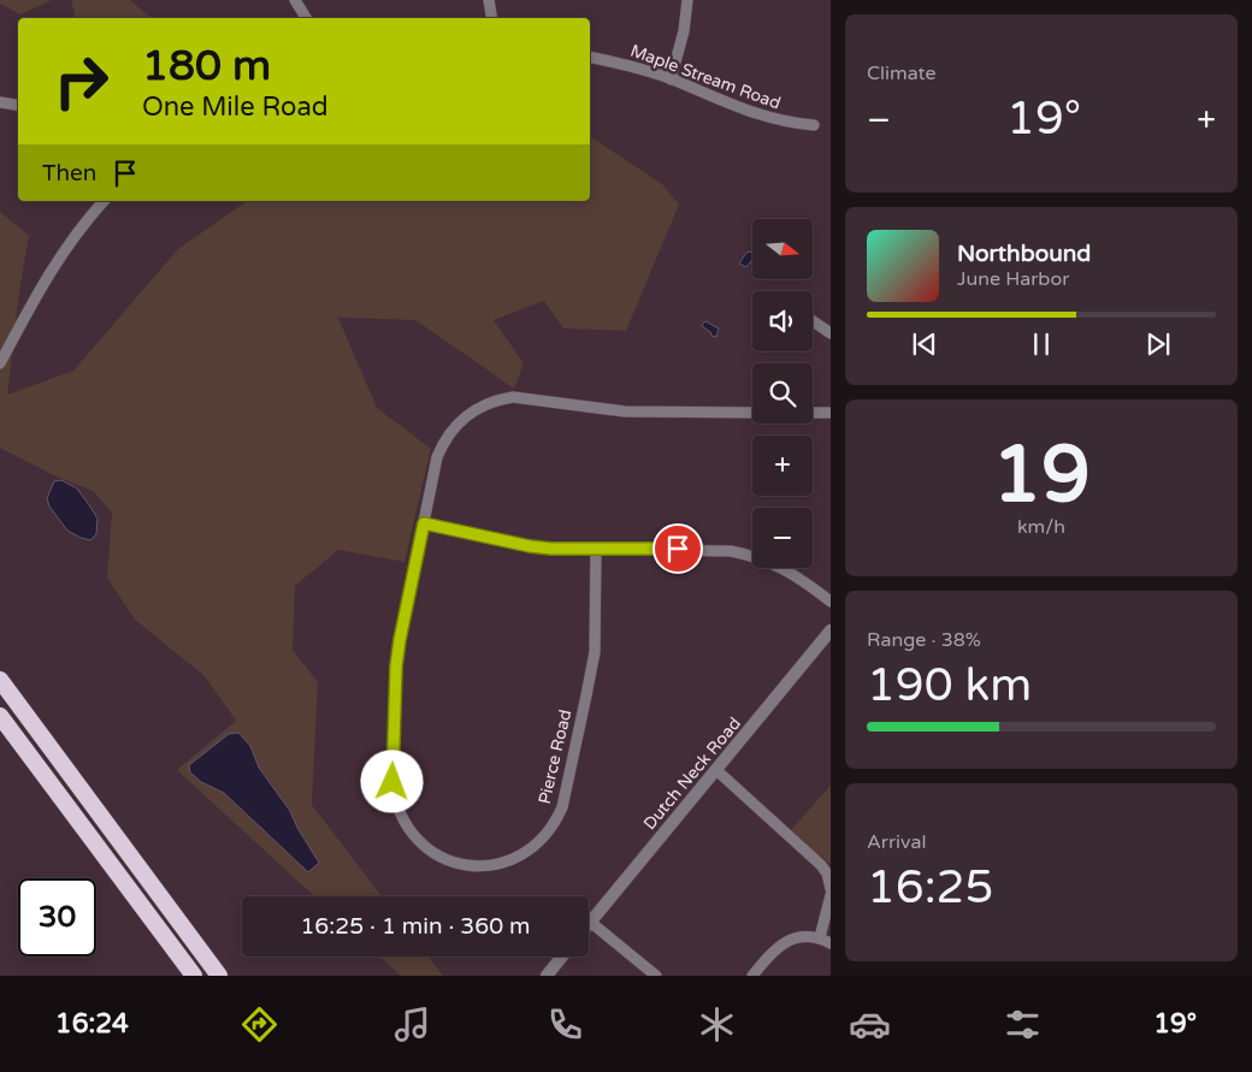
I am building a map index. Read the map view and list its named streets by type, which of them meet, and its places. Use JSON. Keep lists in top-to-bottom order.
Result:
{
  "streets": {
    "street": ["Maple Stream Road", "Pierce Road", "Dutch Neck Road"]
  },
  "north": "right",
  "page": {
    "tile": [
      "Climate",
      ["19", "km/h"],
      ["Range · 38%", "190 km"],
      ["Arrival", "16:25"]
    ],
    "turn": ["180 m", "One Mile Road"],
    "heat": ["−", "19°", "+"],
    "then": "Then",
    "map_buttons": ["+", "−"],
    "song": ["Northbound", "June Harbor"],
    "limit": "30",
    "trip": "16:25 · 1 min · 360 m",
    "tabs": ["16:24", "19°"]
  }
}
